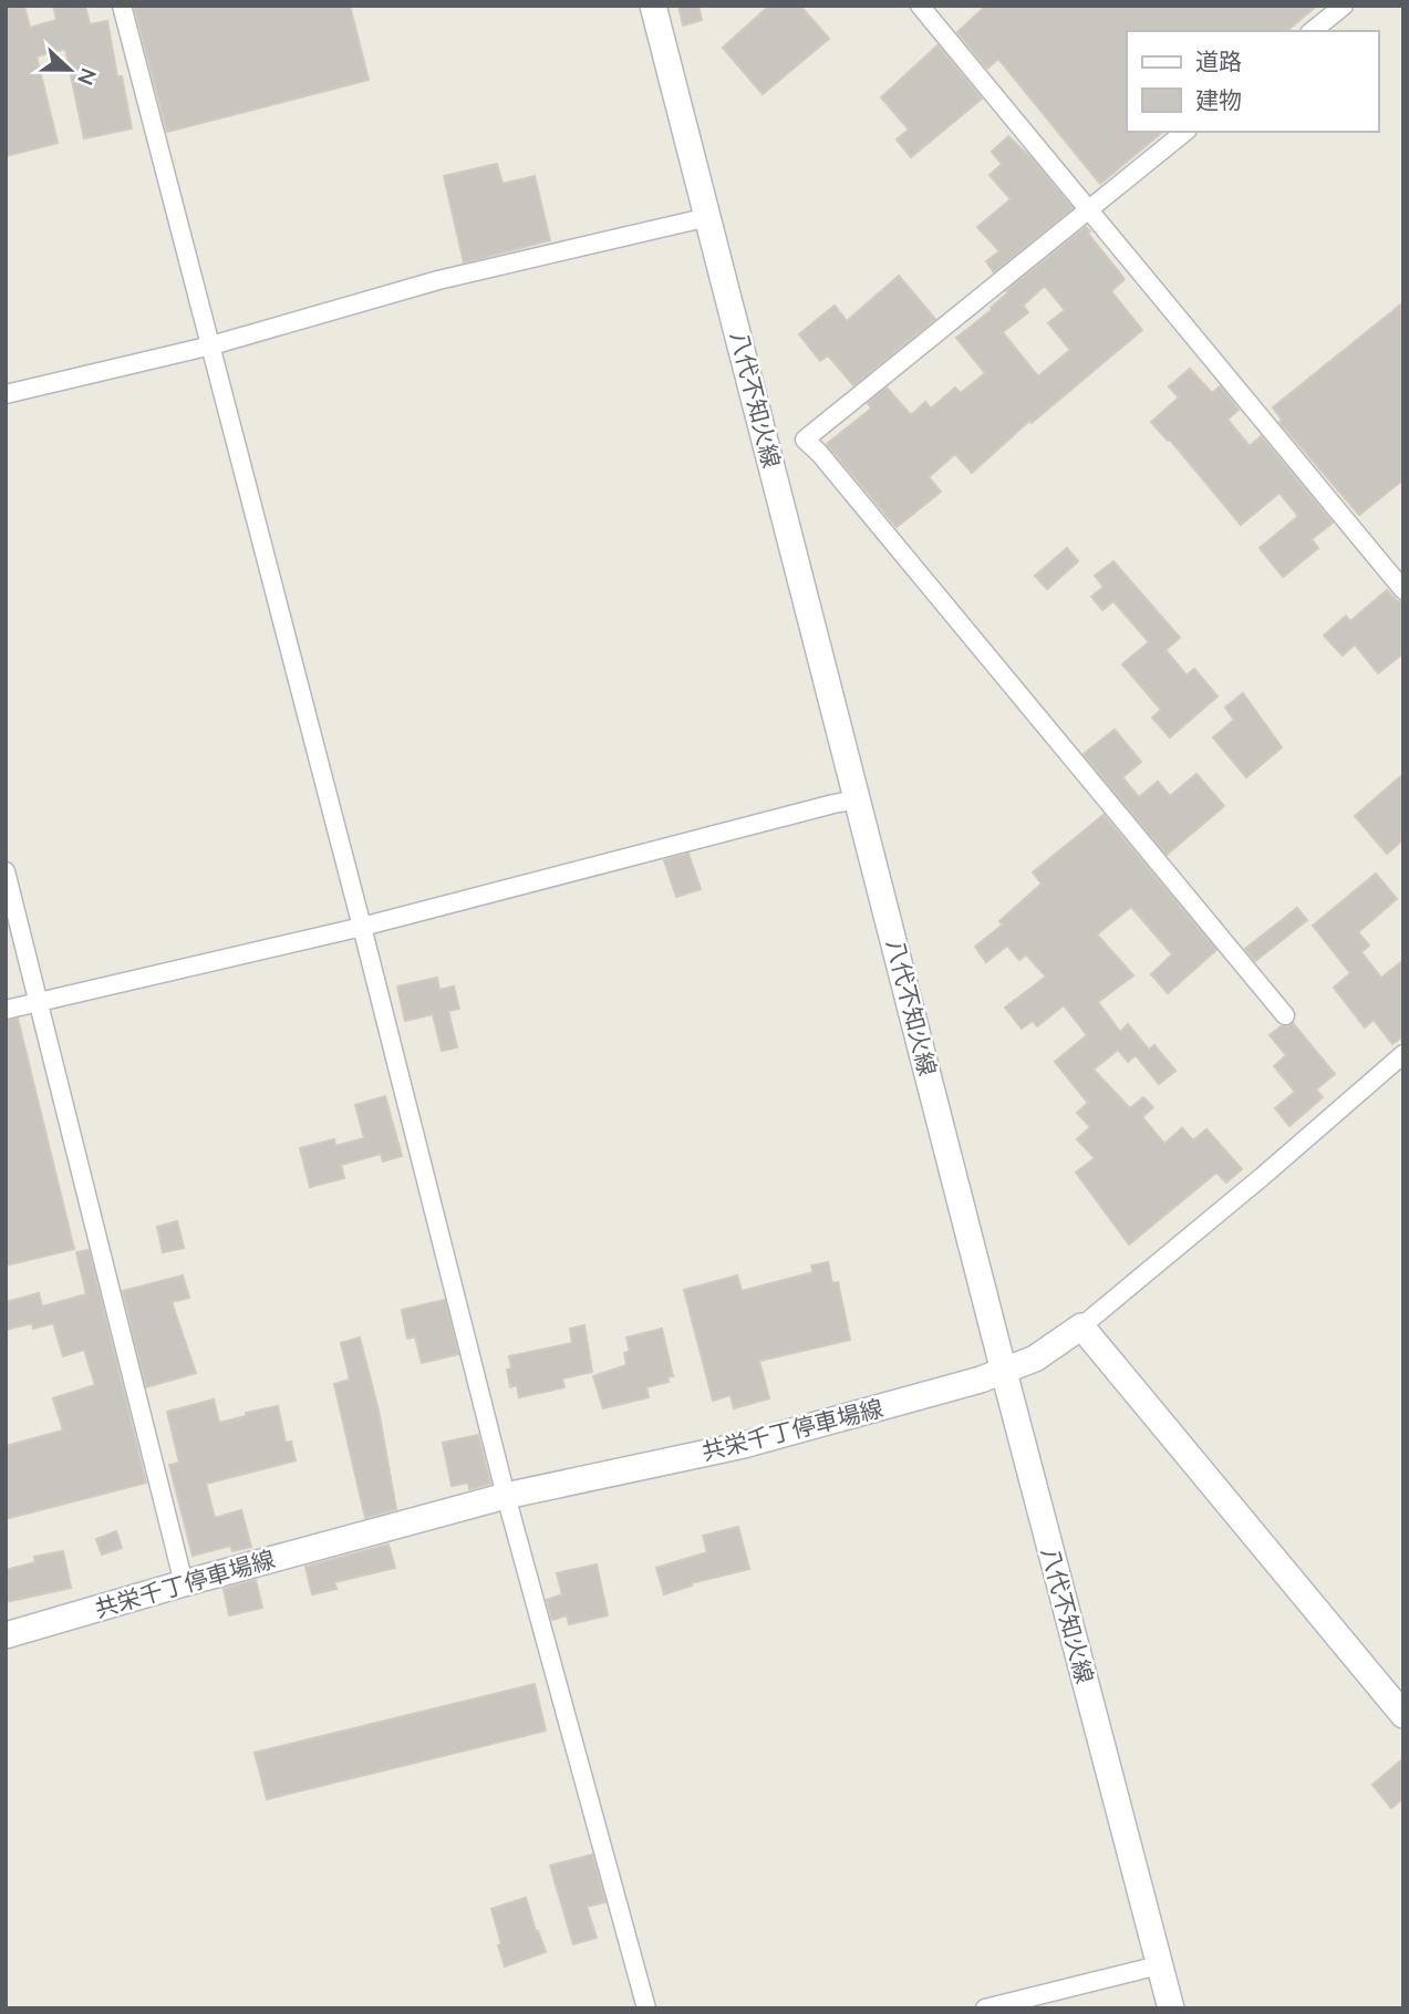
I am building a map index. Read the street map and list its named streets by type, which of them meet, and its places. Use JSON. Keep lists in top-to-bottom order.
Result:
{
  "streets": {
    "main road": ["八代不知火線", "共栄千丁停車場線"]
  },
  "crossings": [
    ["八代不知火線", "共栄千丁停車場線"]
  ],
  "legend": ["道路", "建物"],
  "north": "right"
}
